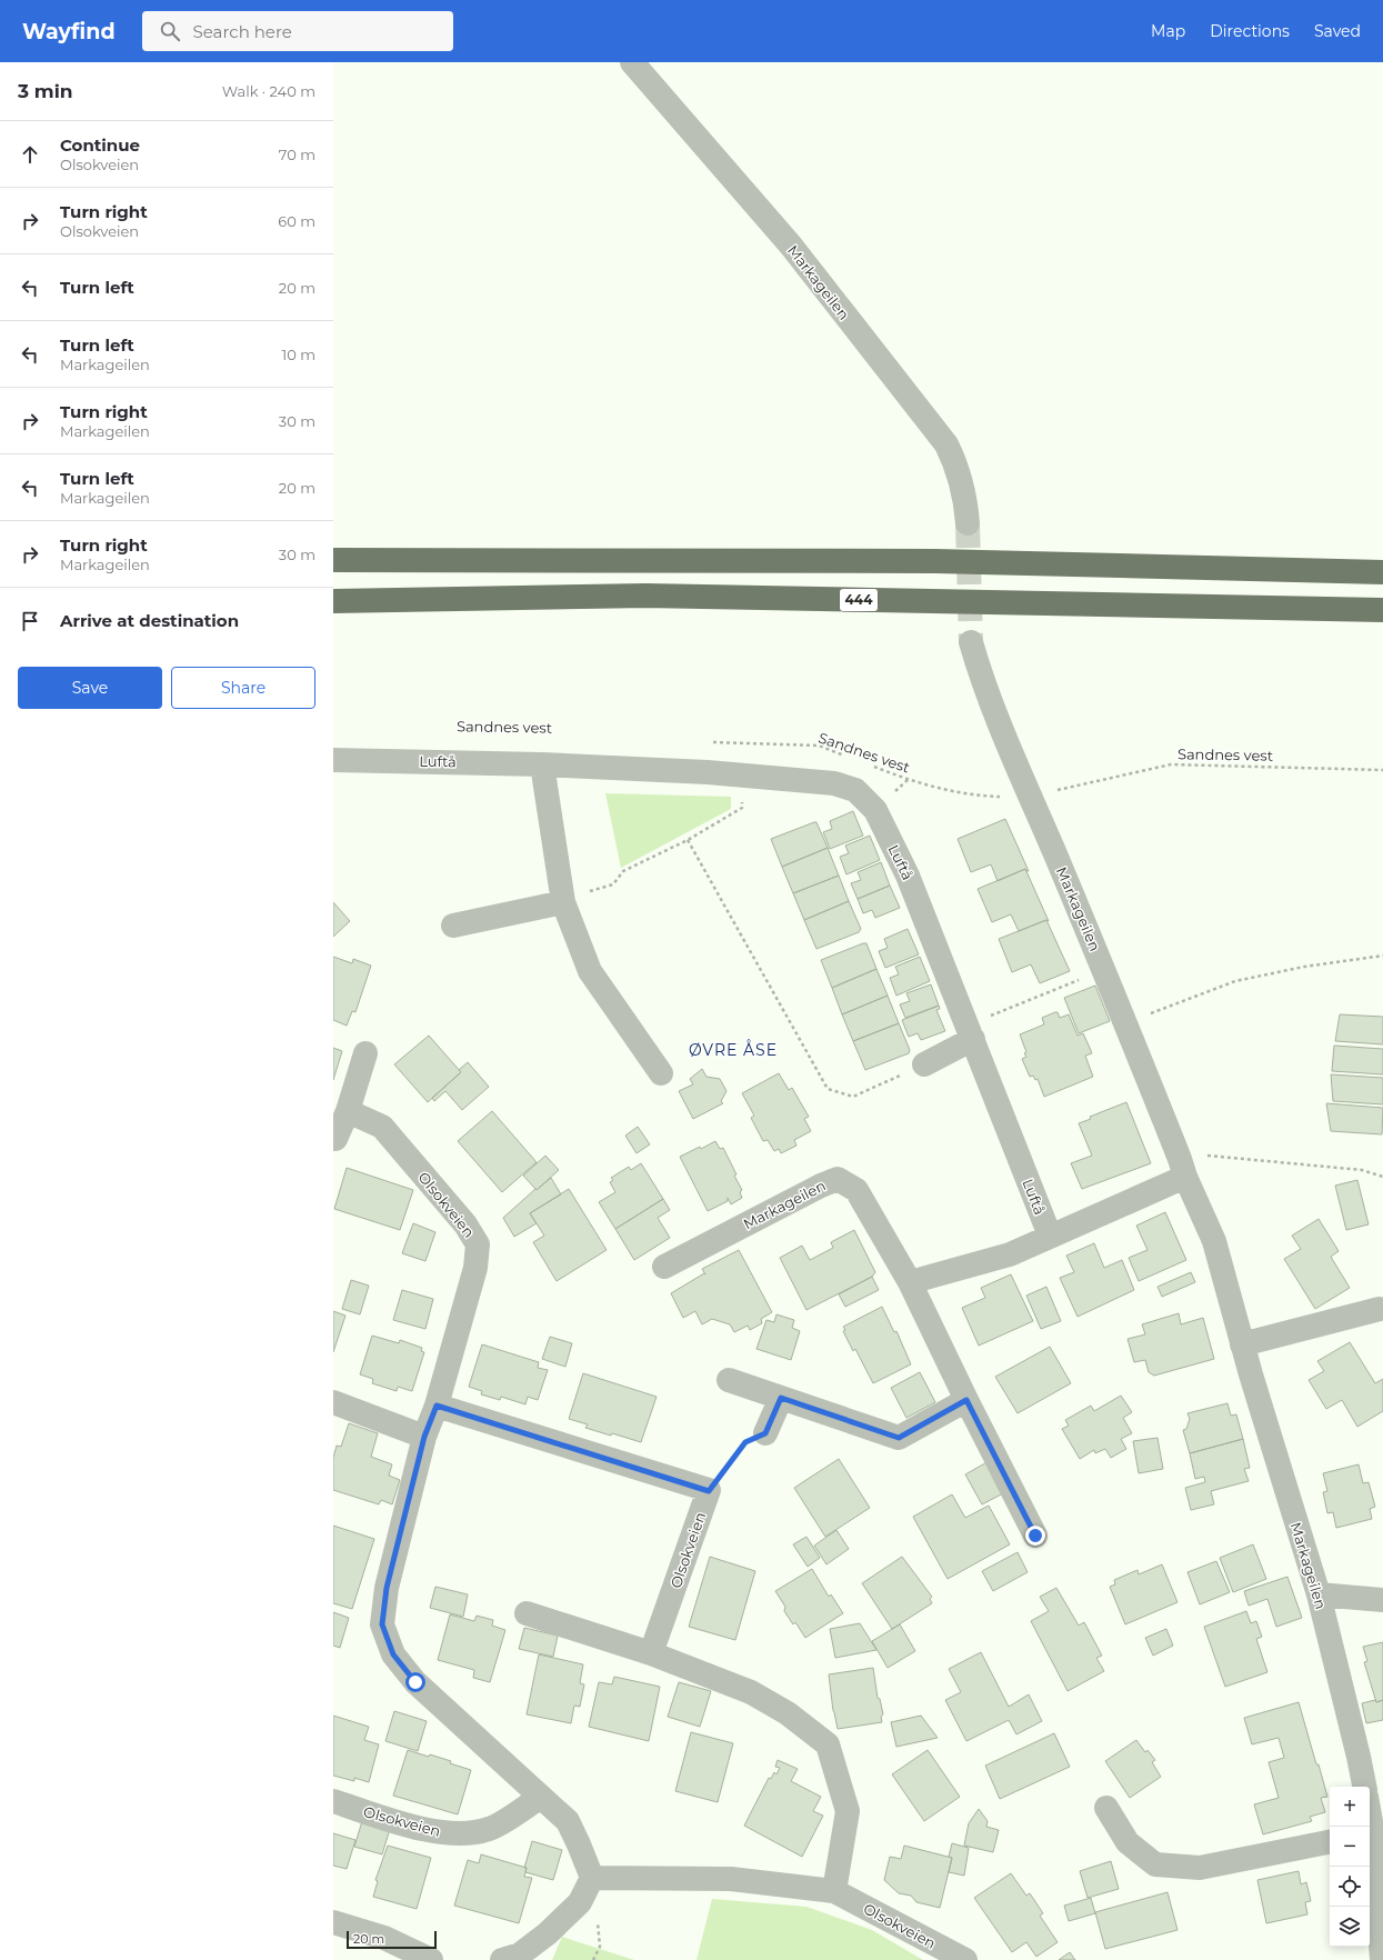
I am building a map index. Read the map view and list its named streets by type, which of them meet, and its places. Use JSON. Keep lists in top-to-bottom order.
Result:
{
  "streets": {
    "highway": ["444"],
    "street": ["Markageilen", "Luftå", "Olsokveien"],
    "path": ["Sandnes vest"]
  },
  "crossings": [
    ["Markageilen", "Sandnes vest"]
  ],
  "districts": ["ØVRE ÅSE"],
  "scale_bar": "20 m",
  "page": {
    "header": "Wayfind",
    "search": "Search here",
    "nav": ["Map", "Directions", "Saved"],
    "heading": ["3 min", "Walk · 240 m"],
    "list": [
      ["Continue", "Olsokveien", "70 m"],
      ["Turn right", "Olsokveien", "60 m"],
      ["Turn left", "20 m"],
      ["Turn left", "Markageilen", "10 m"],
      ["Turn right", "Markageilen", "30 m"],
      ["Turn left", "Markageilen", "20 m"],
      ["Turn right", "Markageilen", "30 m"],
      "Arrive at destination"
    ],
    "buttons": ["Save", "Share"],
    "map_buttons": ["+", "−"],
    "scale": "20 m"
  }
}
